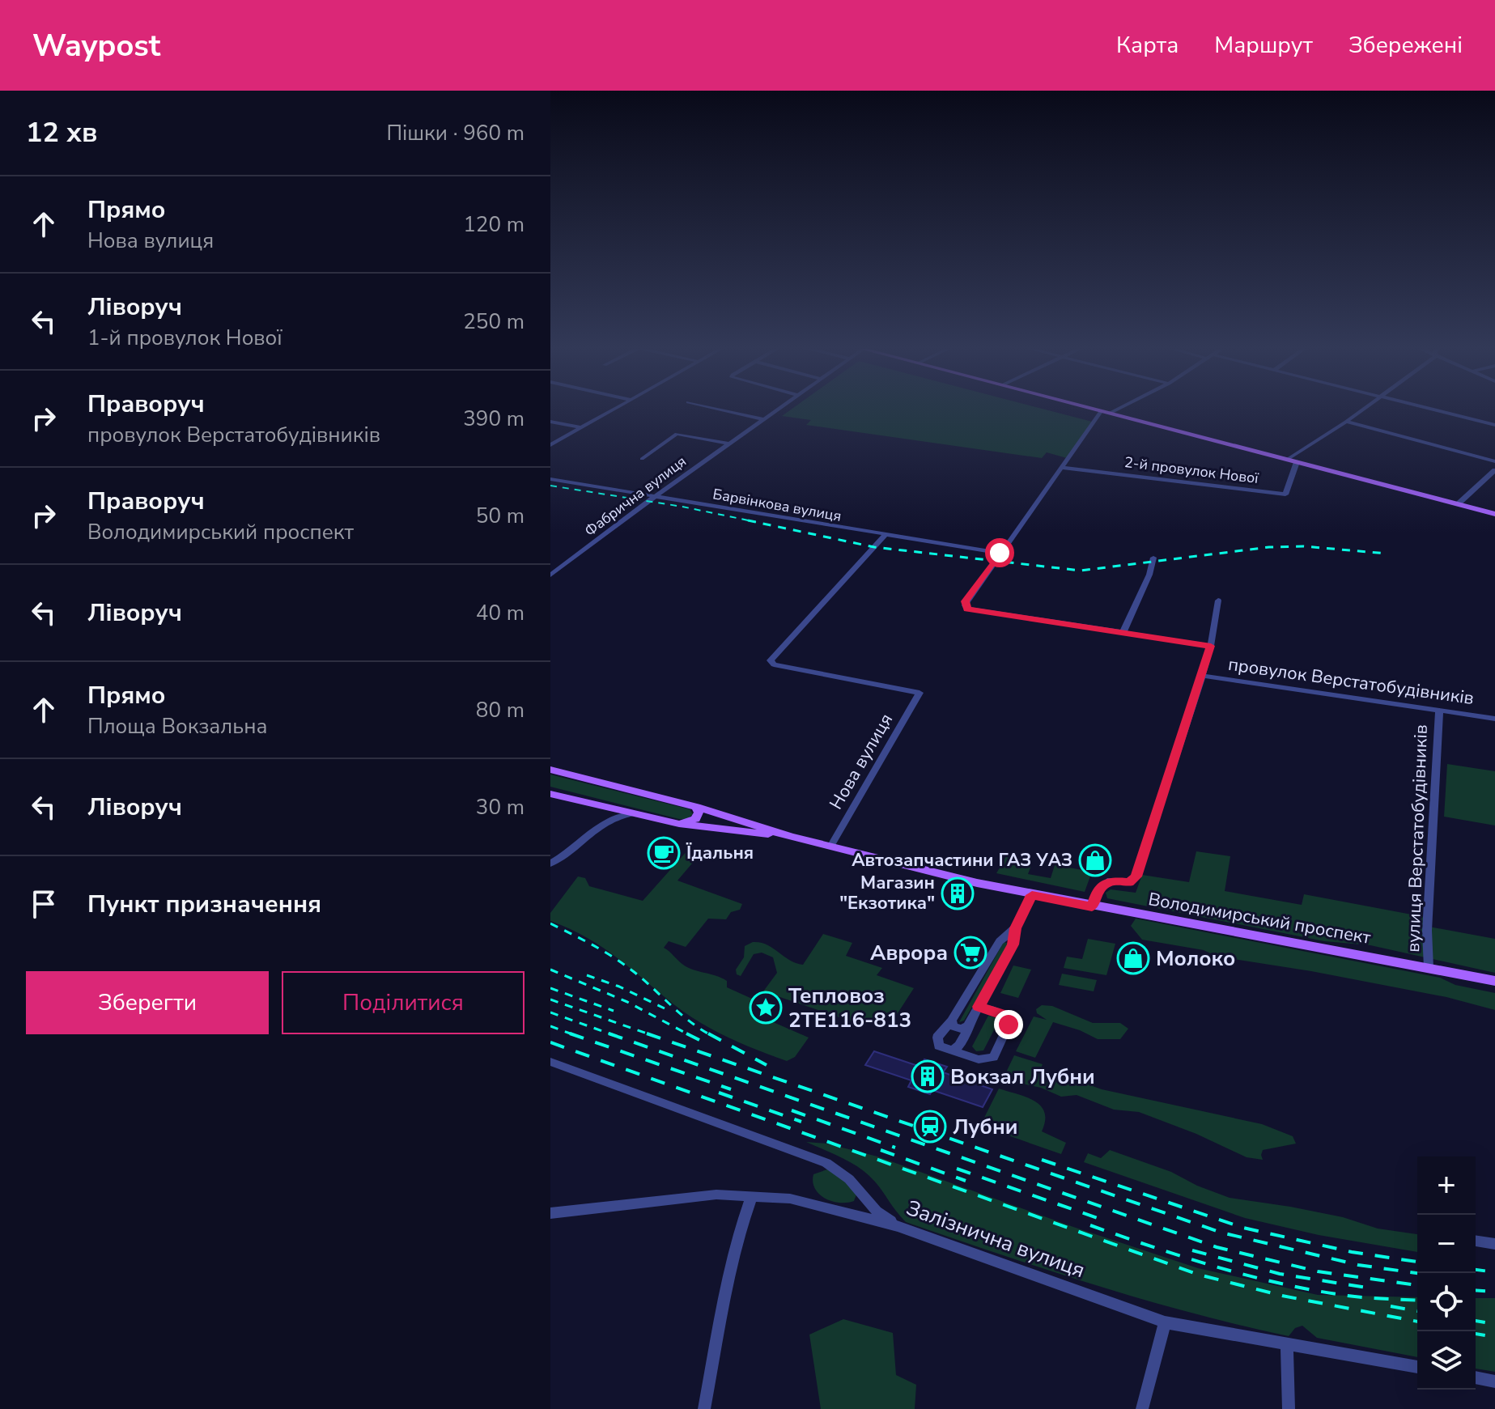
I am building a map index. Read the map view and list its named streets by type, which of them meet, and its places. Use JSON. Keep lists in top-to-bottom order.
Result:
{
  "streets": {
    "main road": ["Володимирський проспект"],
    "street": [
      "2-й провулок Нової",
      "Фабрична вулиця",
      "Барвінкова вулиця",
      "провулок Верстатобудівників",
      "Нова вулиця",
      "вулиця Верстатобудівників",
      "Залізнична вулиця"
    ]
  },
  "crossings": [
    ["Фабрична вулиця", "Барвінкова вулиця"],
    ["Барвінкова вулиця", "Нова вулиця"],
    ["провулок Верстатобудівників", "вулиця Верстатобудівників"],
    ["провулок Верстатобудівників", "Володимирський проспект"],
    ["Нова вулиця", "Володимирський проспект"],
    ["вулиця Верстатобудівників", "Володимирський проспект"]
  ],
  "places": {
    "cafe": ["Їдальня"],
    "shop": ["Автозапчастини ГАЗ УАЗ", "Молоко"],
    "building": ["Магазин \"Екзотика\"", "Вокзал Лубни"],
    "supermarket": ["Аврора"],
    "place": ["Тепловоз 2ТЕ116-813"],
    "station": ["Лубни"]
  },
  "page": {
    "header": "Waypost",
    "nav": ["Карта", "Маршрут", "Збережені"],
    "heading": ["12 хв", "Пішки · 960 m"],
    "list": [
      ["Прямо", "Нова вулиця", "120 m"],
      ["Ліворуч", "1-й провулок Нової", "250 m"],
      ["Праворуч", "провулок Верстатобудівників", "390 m"],
      ["Праворуч", "Володимирський проспект", "50 m"],
      ["Ліворуч", "40 m"],
      ["Прямо", "Площа Вокзальна", "80 m"],
      ["Ліворуч", "30 m"],
      "Пункт призначення"
    ],
    "buttons": ["Зберегти", "Поділитися"],
    "map_buttons": ["+", "−"]
  }
}
